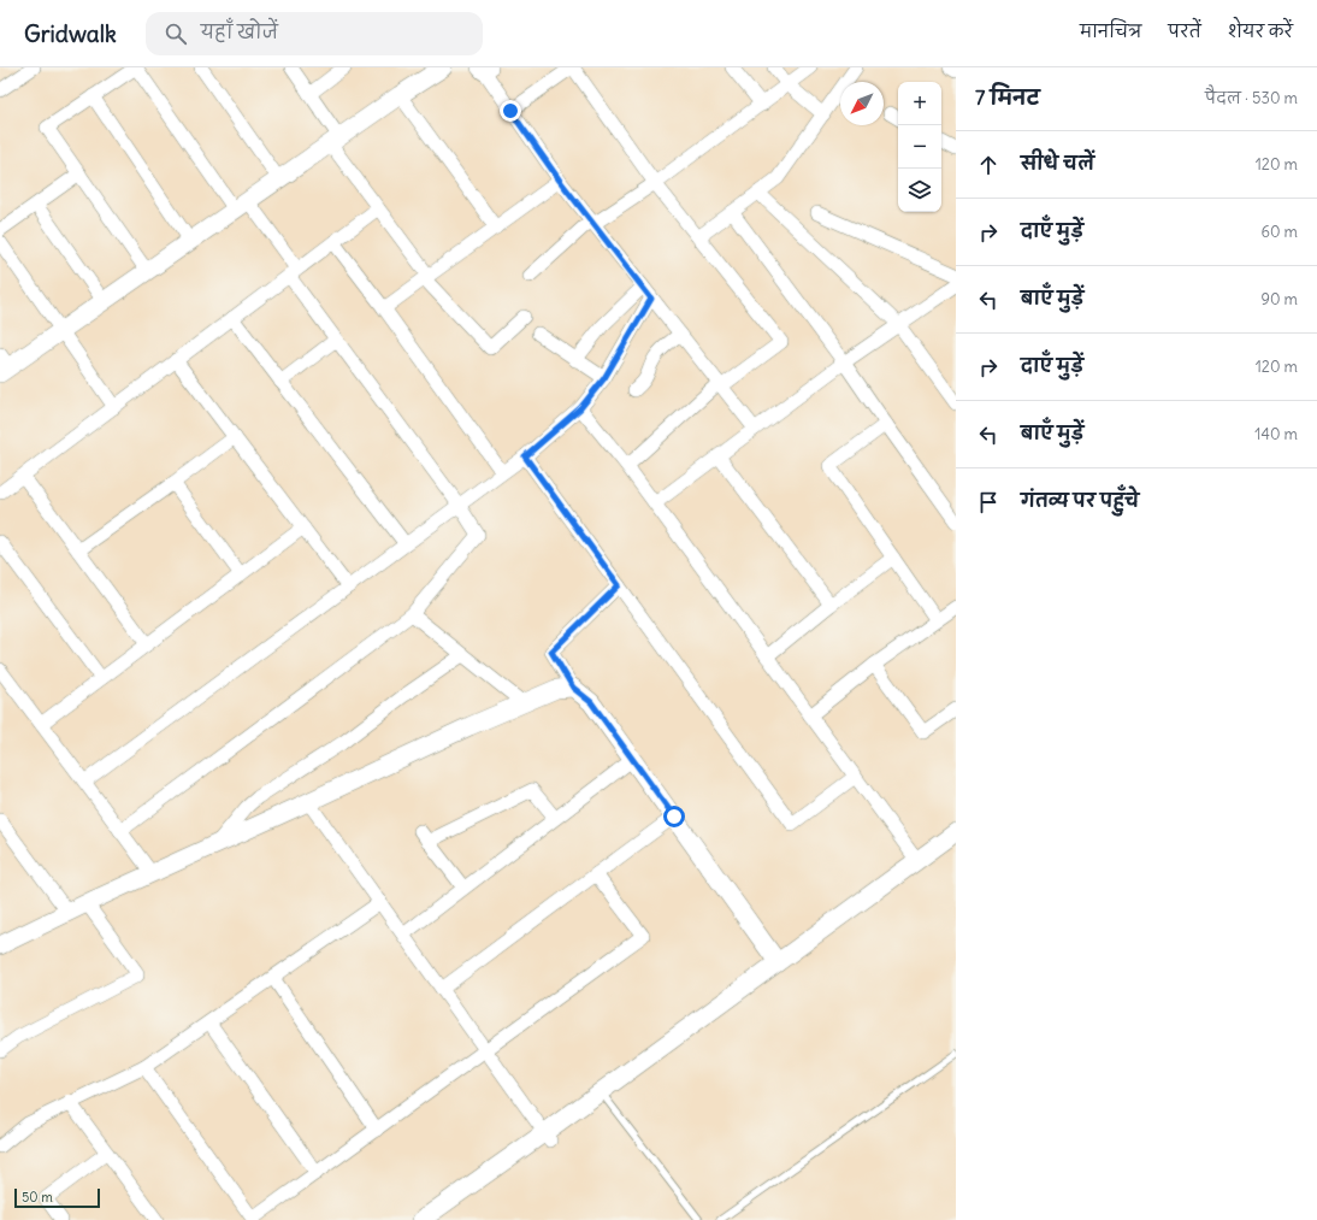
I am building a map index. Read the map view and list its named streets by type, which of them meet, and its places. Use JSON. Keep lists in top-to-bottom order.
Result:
{
  "scale_bar": "50 m",
  "north": "bottom left",
  "page": {
    "header": "Gridwalk",
    "search": "यहाँ खोजें",
    "nav": ["मानचित्र", "परतें", "शेयर करें"],
    "heading": ["7 मिनट", "पैदल · 530 m"],
    "map_buttons": ["+", "−"],
    "list": [
      ["सीधे चलें", "120 m"],
      ["दाएँ मुड़ें", "60 m"],
      ["बाएँ मुड़ें", "90 m"],
      ["दाएँ मुड़ें", "120 m"],
      ["बाएँ मुड़ें", "140 m"],
      "गंतव्य पर पहुँचे"
    ],
    "scale": "50 m"
  }
}
